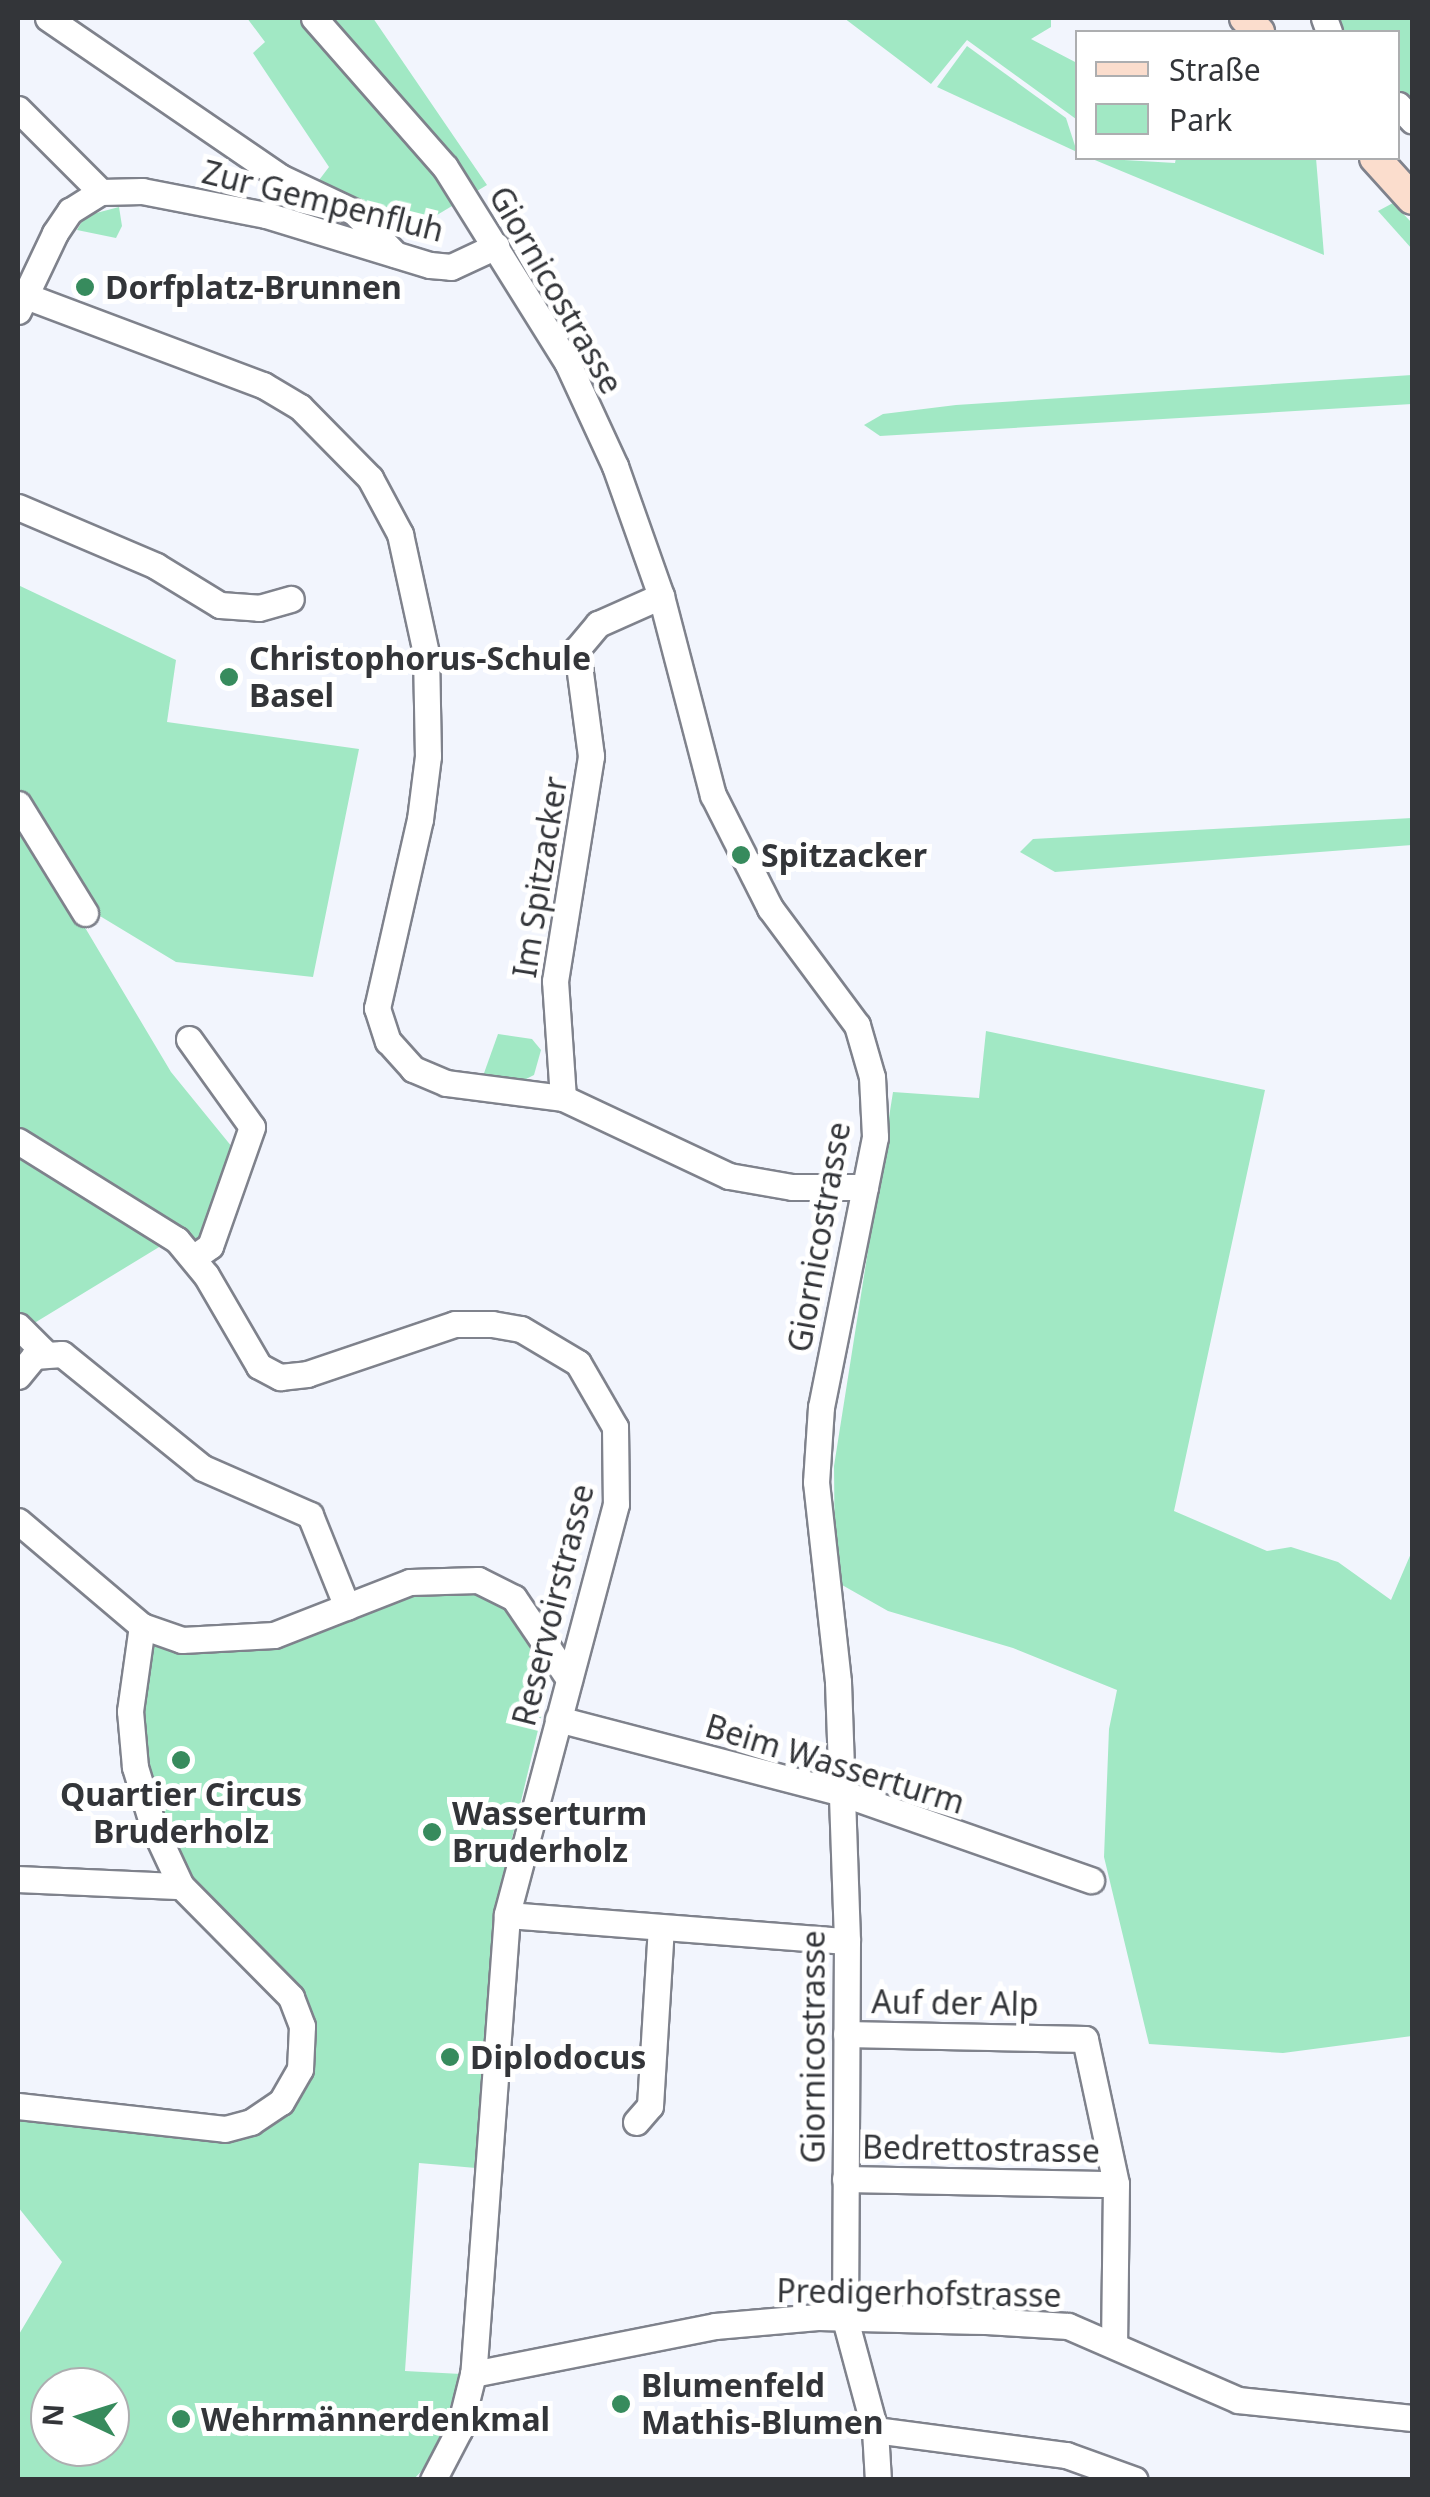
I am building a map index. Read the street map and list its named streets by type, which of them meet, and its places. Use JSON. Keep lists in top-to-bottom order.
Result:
{
  "streets": {
    "street": [
      "Zur Gempenfluh",
      "Giornicostrasse",
      "Im Spitzacker",
      "Reservoirstrasse",
      "Beim Wasserturm",
      "Auf der Alp",
      "Bedrettostrasse",
      "Predigerhofstrasse"
    ]
  },
  "crossings": [
    ["Zur Gempenfluh", "Giornicostrasse"],
    ["Giornicostrasse", "Im Spitzacker"],
    ["Giornicostrasse", "Beim Wasserturm"],
    ["Giornicostrasse", "Auf der Alp"],
    ["Giornicostrasse", "Bedrettostrasse"],
    ["Giornicostrasse", "Predigerhofstrasse"],
    ["Reservoirstrasse", "Beim Wasserturm"],
    ["Reservoirstrasse", "Predigerhofstrasse"],
    ["Auf der Alp", "Bedrettostrasse"]
  ],
  "places": [
    "Dorfplatz-Brunnen",
    "Christophorus-Schule Basel",
    "Spitzacker",
    "Quartier Circus Bruderholz",
    "Wasserturm Bruderholz",
    "Diplodocus",
    "Blumenfeld Mathis-Blumen",
    "Wehrmännerdenkmal"
  ],
  "legend": ["Straße", "Park"],
  "north": "left"
}
